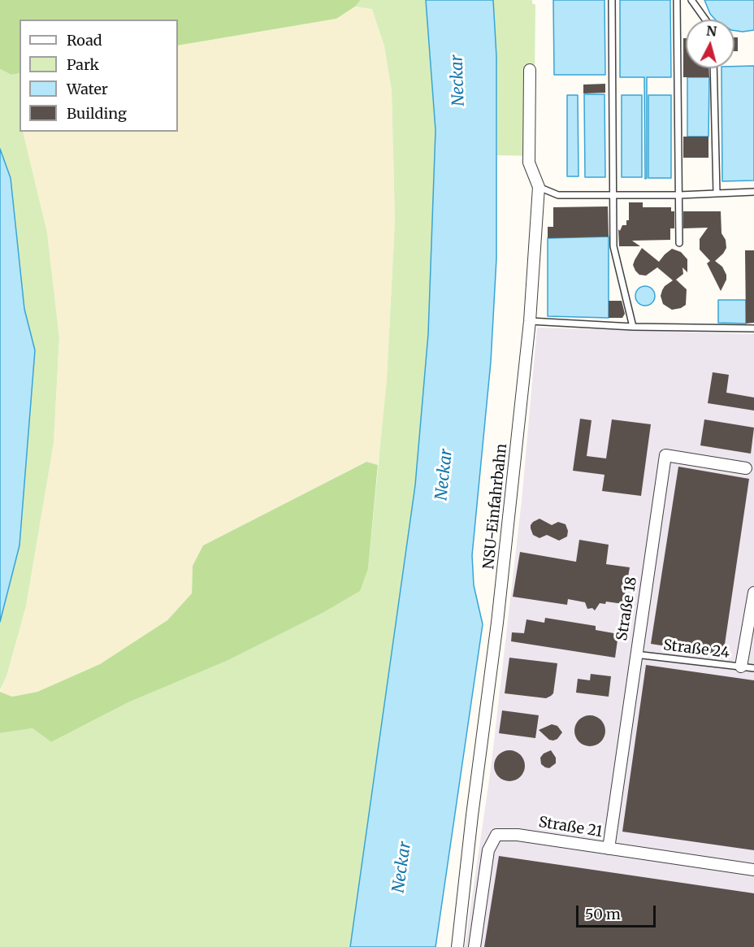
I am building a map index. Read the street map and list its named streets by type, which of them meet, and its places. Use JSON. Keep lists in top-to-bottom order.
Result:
{
  "streets": {
    "street": ["NSU-Einfahrbahn", "Straße 18", "Straße 21"],
    "lane": ["Straße 24"]
  },
  "crossings": [
    ["Straße 18", "Straße 24"],
    ["Straße 18", "Straße 21"]
  ],
  "water": ["Neckar"],
  "legend": [
    "Road",
    "Park",
    "Water",
    "Building"
  ],
  "scale_bar": "50 m",
  "north": "top"
}
